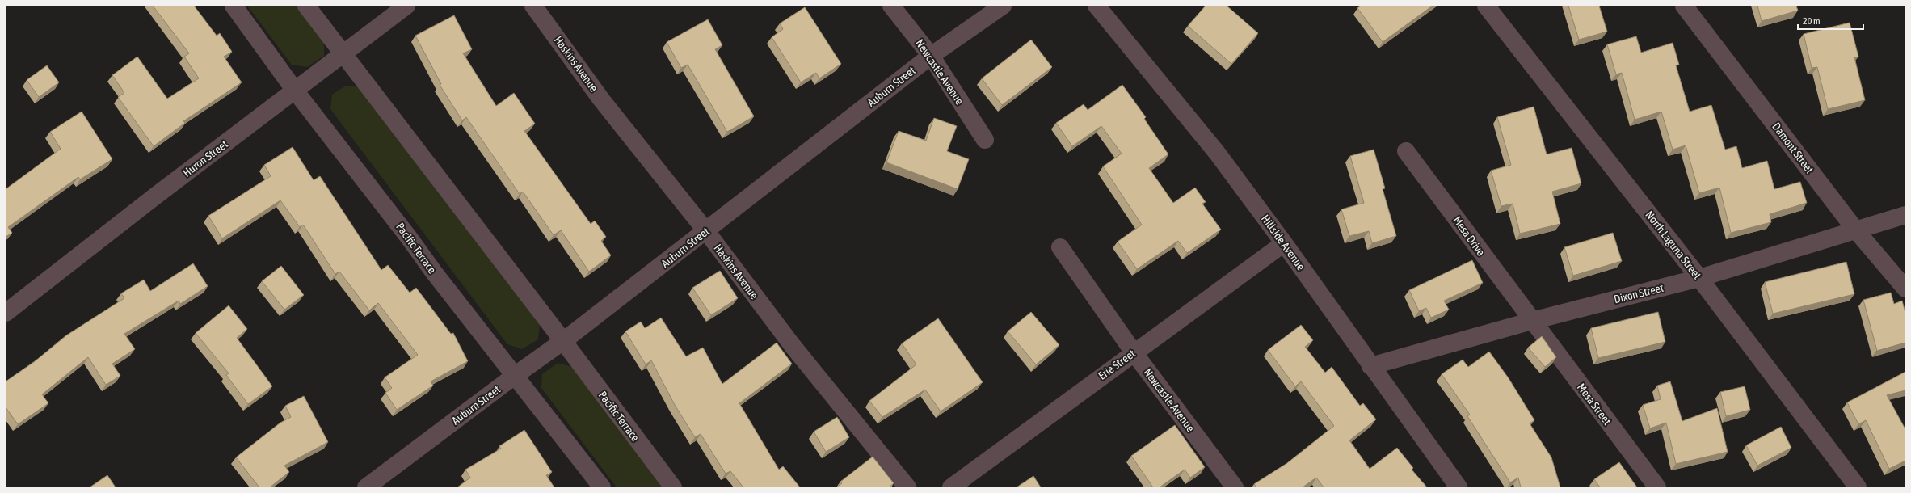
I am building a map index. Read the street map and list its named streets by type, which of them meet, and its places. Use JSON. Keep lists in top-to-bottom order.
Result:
{
  "streets": {
    "street": [
      "Haskins Avenue",
      "Newcastle Avenue",
      "Auburn Street",
      "Damont Street",
      "Huron Street",
      "Mesa Drive",
      "Hillside Avenue",
      "North Laguna Street",
      "Pacific Terrace",
      "Dixon Street",
      "Erie Street",
      "Mesa Street"
    ]
  },
  "crossings": [
    ["Haskins Avenue", "Auburn Street"],
    ["Newcastle Avenue", "Auburn Street"],
    ["Newcastle Avenue", "Erie Street"],
    ["Auburn Street", "Pacific Terrace"],
    ["Damont Street", "Dixon Street"],
    ["Huron Street", "Pacific Terrace"],
    ["Mesa Drive", "Dixon Street"],
    ["Mesa Drive", "Mesa Street"],
    ["Hillside Avenue", "Dixon Street"],
    ["Hillside Avenue", "Erie Street"],
    ["North Laguna Street", "Dixon Street"],
    ["Dixon Street", "Mesa Street"]
  ],
  "scale_bar": "20 m"
}
